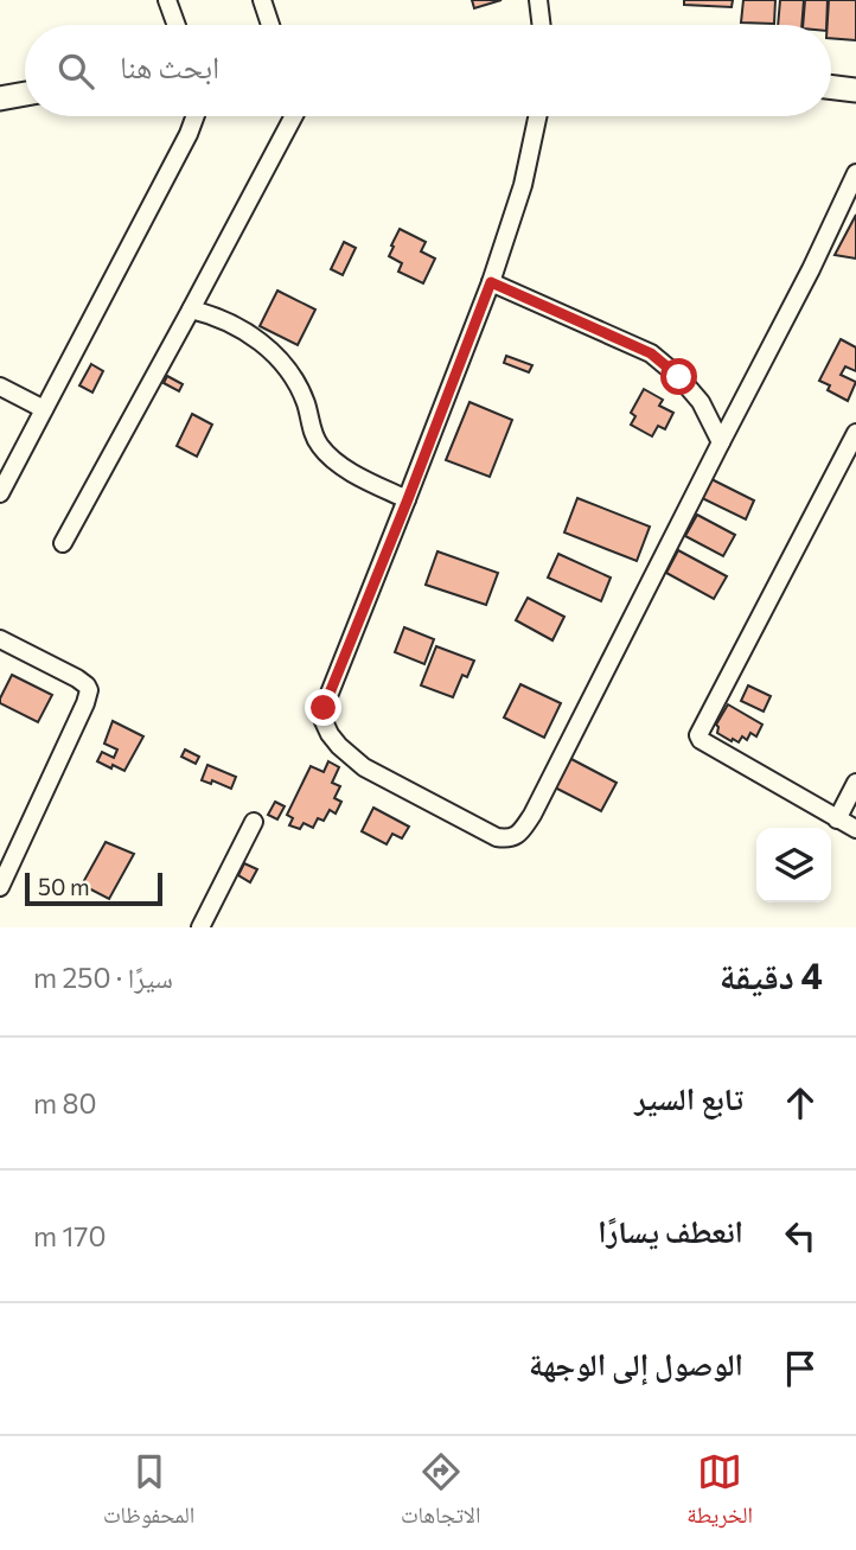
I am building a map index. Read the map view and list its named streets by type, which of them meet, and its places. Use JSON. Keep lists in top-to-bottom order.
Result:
{
  "scale_bar": "50 m",
  "page": {
    "search": "ابحث هنا",
    "scale": "50 m",
    "heading": ["4 دقيقة", "سيرًا · 250 m"],
    "list": [
      ["تابع السير", "80 m"],
      ["انعطف يسارًا", "170 m"],
      "الوصول إلى الوجهة"
    ],
    "nav": ["الخريطة", "الاتجاهات", "المحفوظات"]
  }
}
